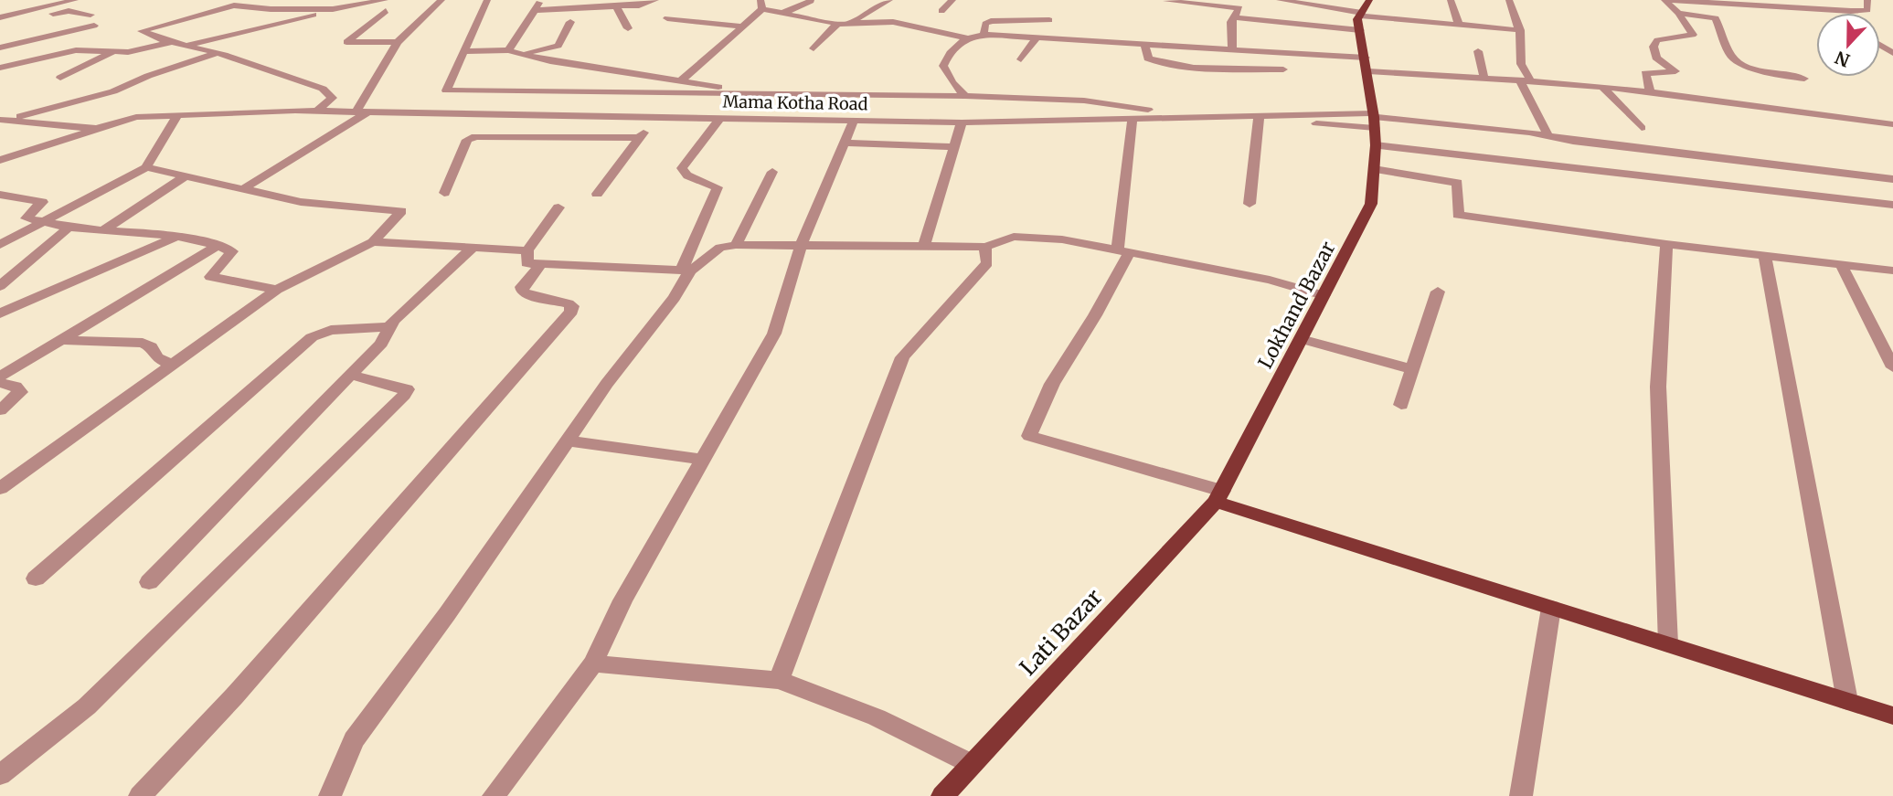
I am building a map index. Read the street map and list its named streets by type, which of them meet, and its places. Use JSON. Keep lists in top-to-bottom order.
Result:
{
  "streets": {
    "main road": ["Lokhand Bazar", "Lati Bazar"],
    "street": ["Mama Kotha Road"]
  },
  "crossings": [
    ["Mama Kotha Road", "Lokhand Bazar"],
    ["Lokhand Bazar", "Lati Bazar"]
  ],
  "north": "bottom"
}
